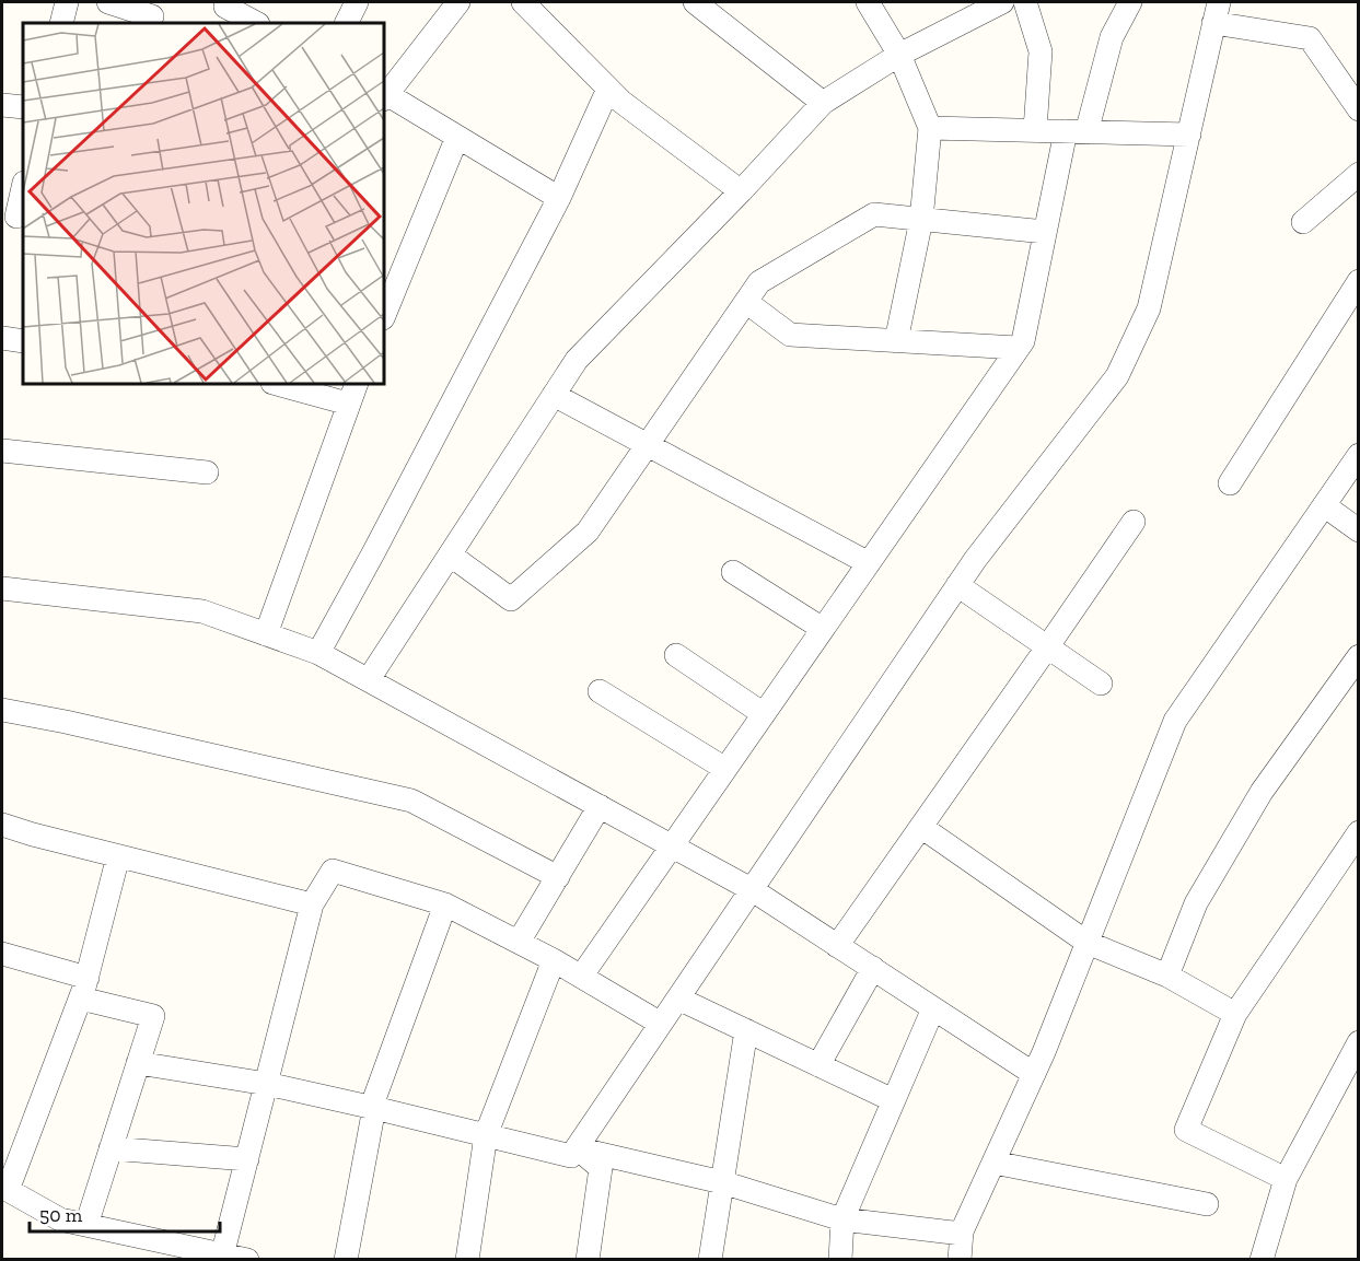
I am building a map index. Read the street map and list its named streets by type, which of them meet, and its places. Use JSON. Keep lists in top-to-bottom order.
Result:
{
  "scale_bar": "50 m"
}
